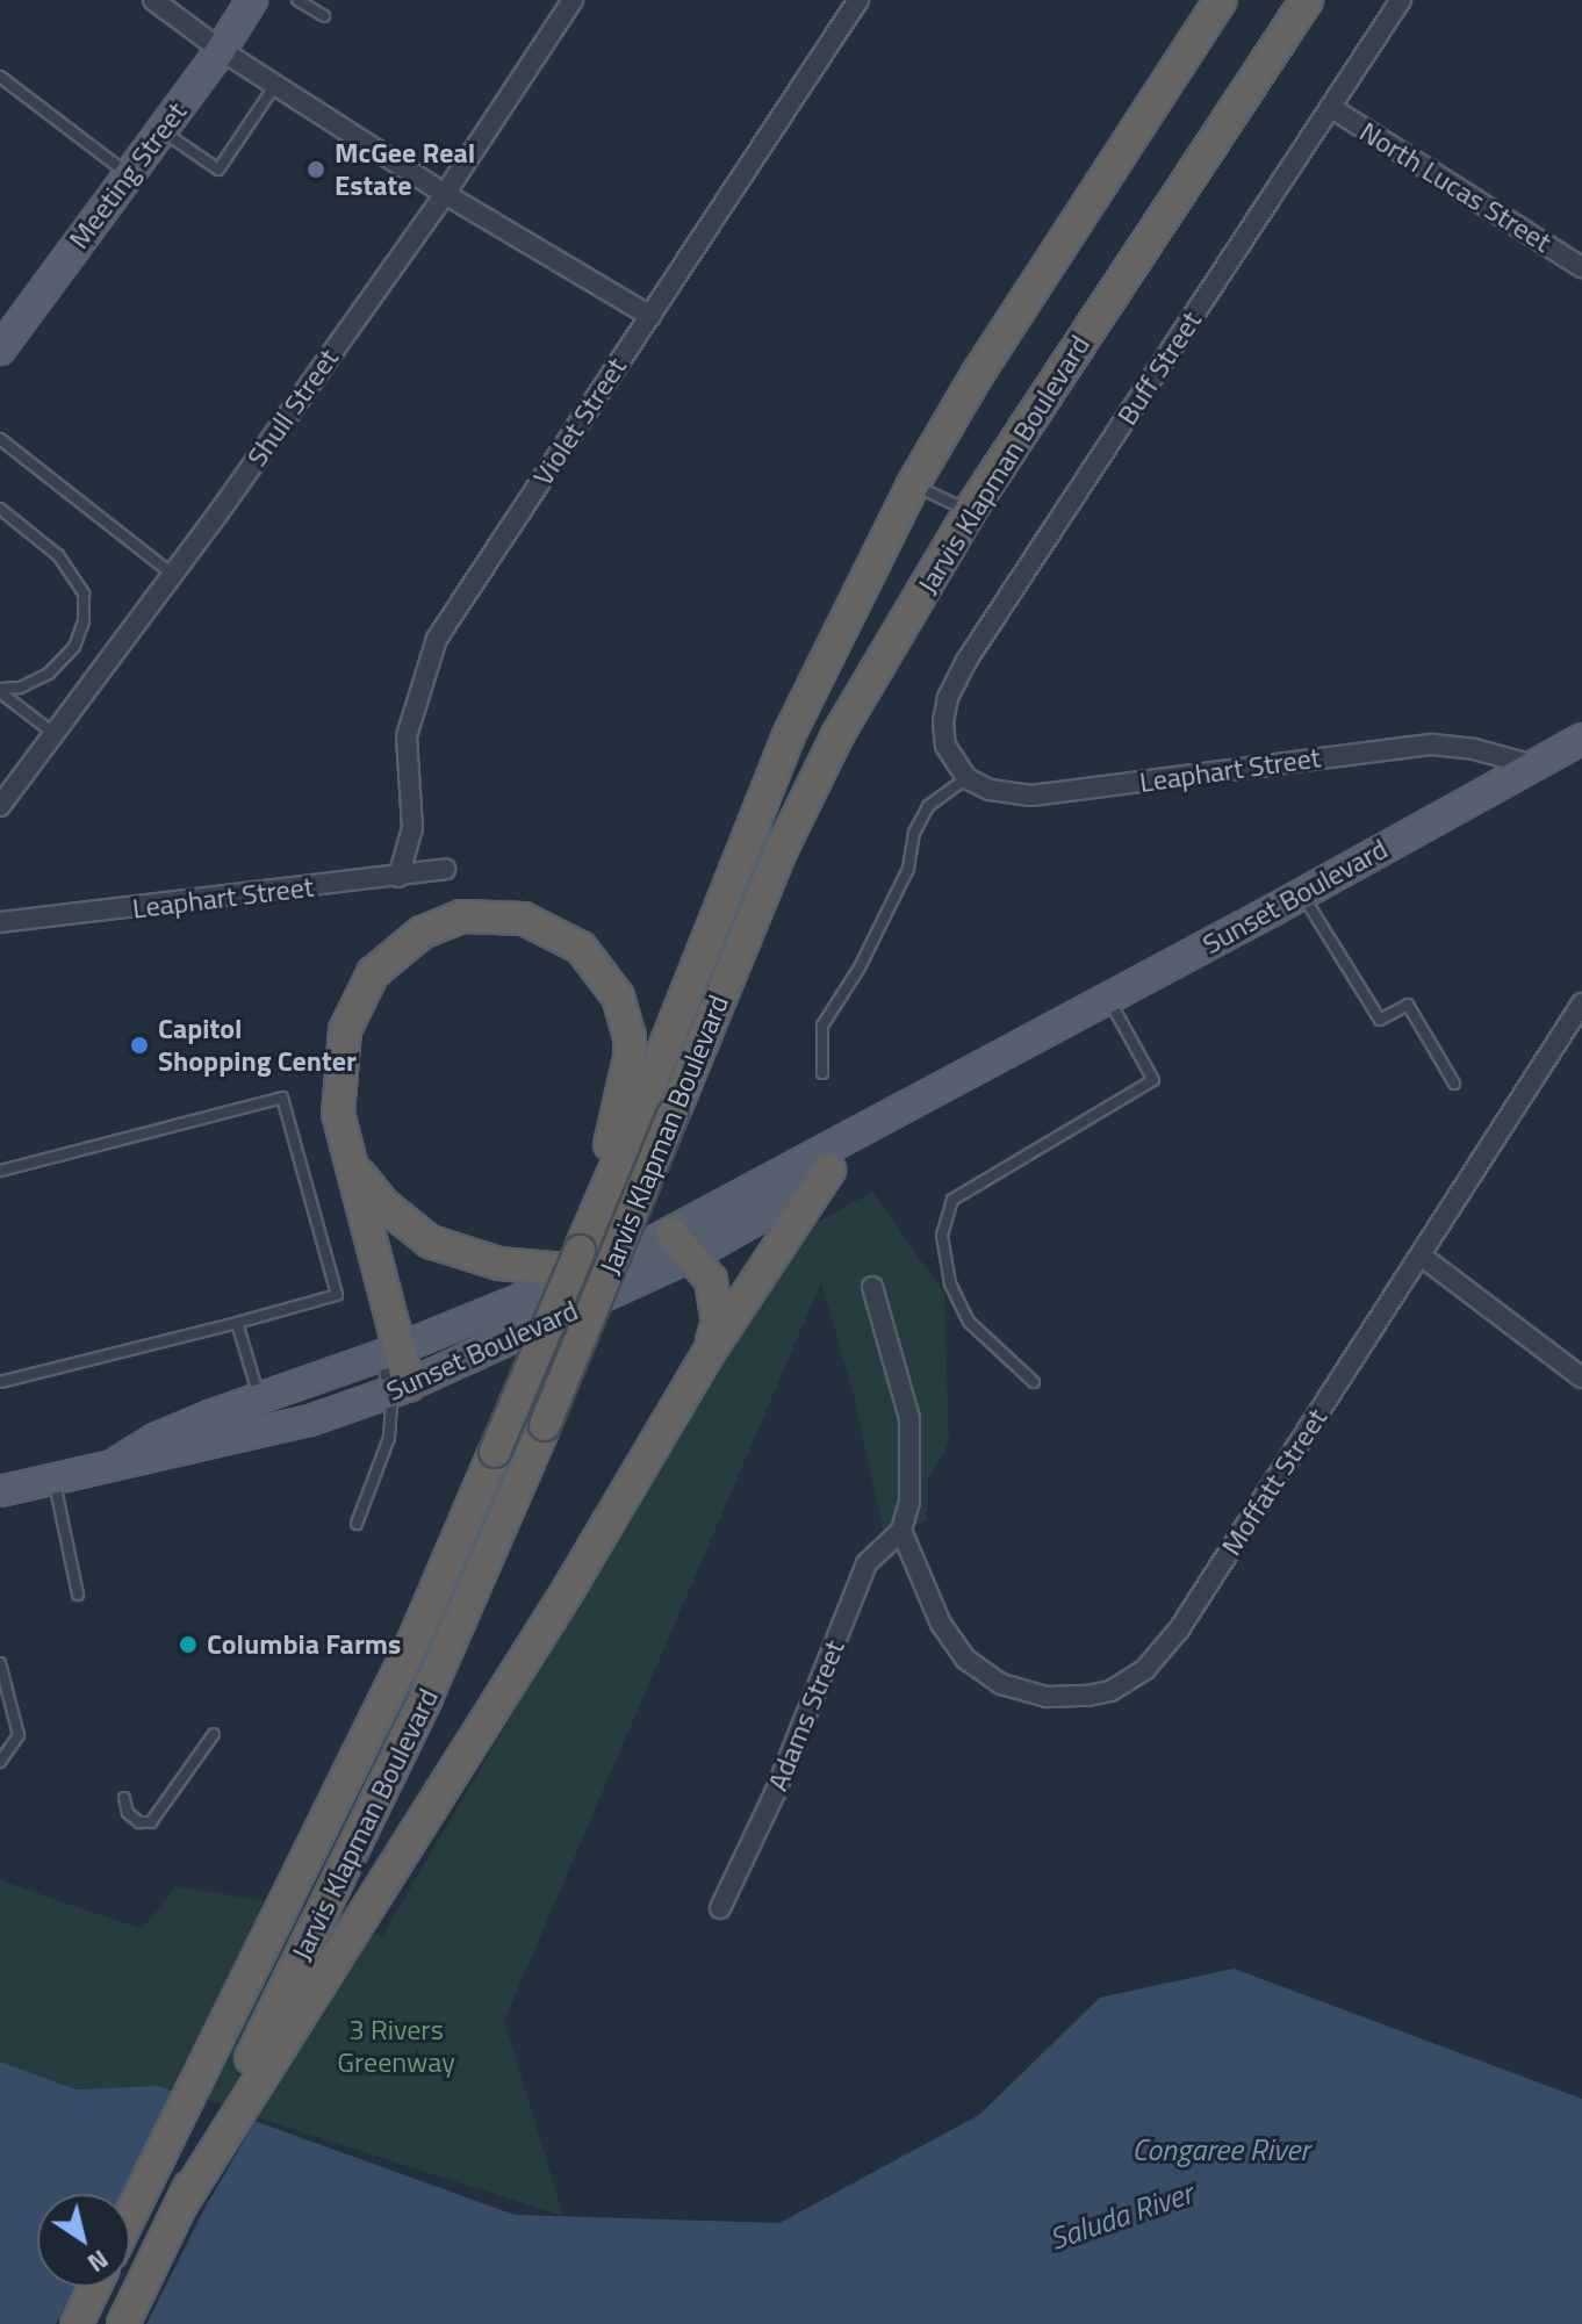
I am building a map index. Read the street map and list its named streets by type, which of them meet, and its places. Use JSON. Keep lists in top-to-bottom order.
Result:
{
  "streets": {
    "highway": ["Jarvis Klapman Boulevard"],
    "main road": ["Meeting Street", "Sunset Boulevard"],
    "street": [
      "North Lucas Street",
      "Buff Street",
      "Shull Street",
      "Violet Street",
      "Leaphart Street",
      "Moffatt Street",
      "Adams Street"
    ]
  },
  "crossings": [
    ["North Lucas Street", "Buff Street"],
    ["Buff Street", "Leaphart Street"],
    ["Violet Street", "Leaphart Street"],
    ["Jarvis Klapman Boulevard", "Sunset Boulevard"],
    ["Leaphart Street", "Sunset Boulevard"],
    ["Moffatt Street", "Adams Street"]
  ],
  "water": ["Congaree River", "Saluda River"],
  "parks": ["3 Rivers Greenway"],
  "places": ["McGee Real Estate", "Capitol Shopping Center", "Columbia Farms"],
  "north": "bottom right"
}
